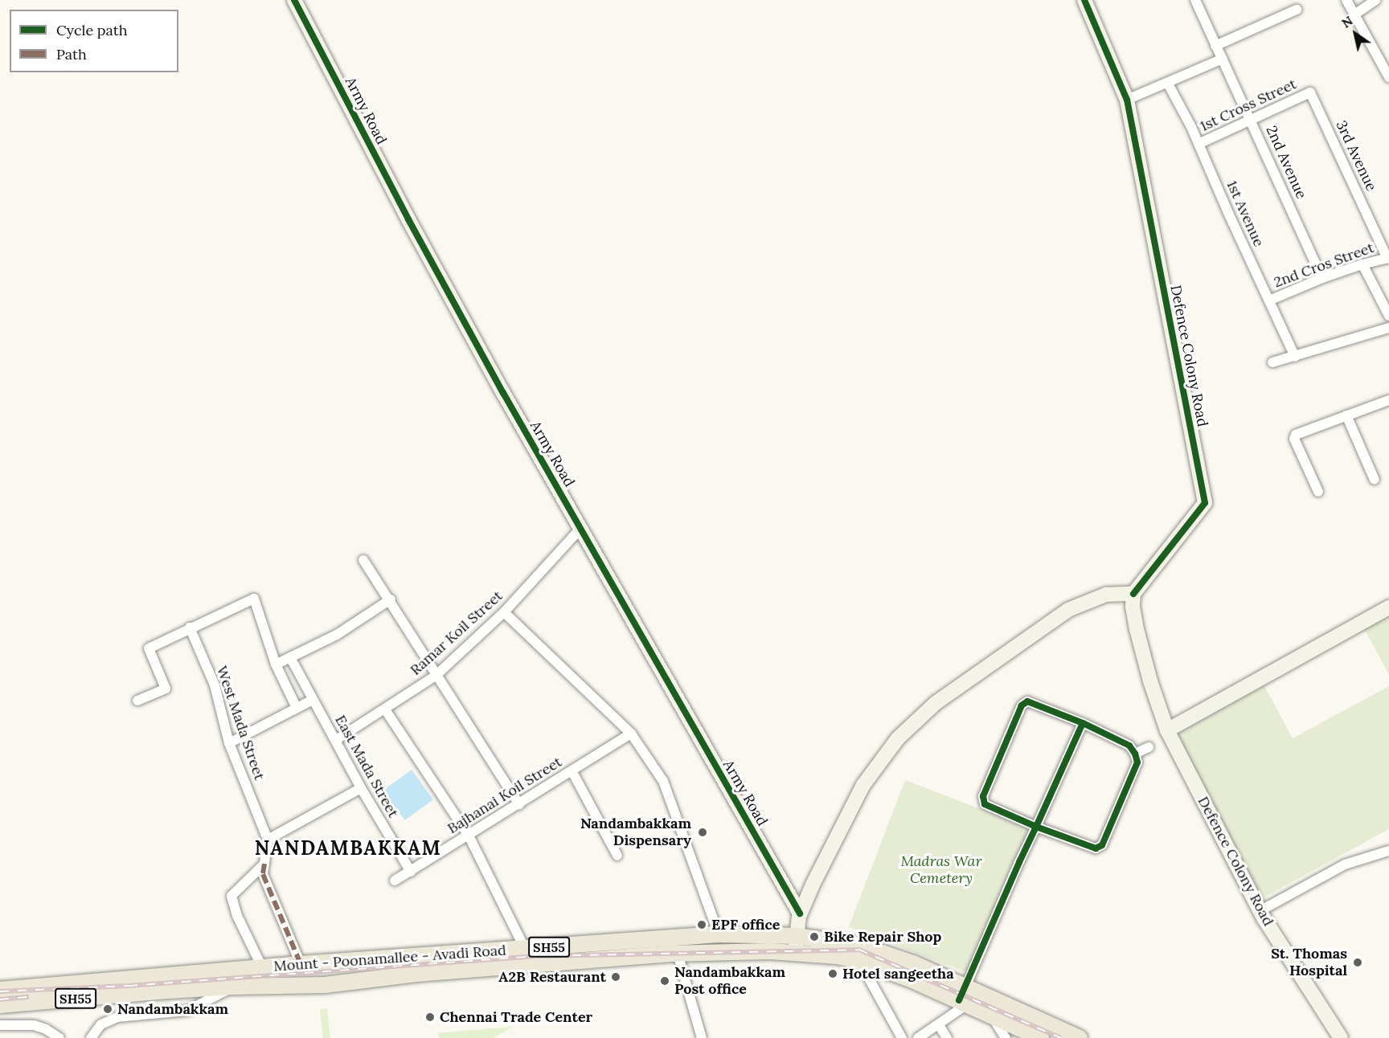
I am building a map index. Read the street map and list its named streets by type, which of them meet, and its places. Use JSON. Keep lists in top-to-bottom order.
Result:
{
  "streets": {
    "main road": ["SH55", "Mount - Poonamallee - Avadi Road"],
    "street": [
      "1st Cross Street",
      "Army Road",
      "3rd Avenue",
      "2nd Avenue",
      "1st Avenue",
      "2nd Cros Street",
      "Defence Colony Road",
      "Ramar Koil Street",
      "West Mada Street",
      "East Mada Street",
      "Bajhanai Koil Street"
    ]
  },
  "crossings": [
    ["1st Cross Street", "3rd Avenue"],
    ["1st Cross Street", "2nd Avenue"],
    ["1st Cross Street", "1st Avenue"],
    ["Army Road", "Ramar Koil Street"],
    ["3rd Avenue", "2nd Cros Street"],
    ["2nd Avenue", "2nd Cros Street"],
    ["1st Avenue", "2nd Cros Street"],
    ["Ramar Koil Street", "East Mada Street"],
    ["West Mada Street", "Mount - Poonamallee - Avadi Road"],
    ["East Mada Street", "Bajhanai Koil Street"]
  ],
  "districts": ["NANDAMBAKKAM"],
  "parks": ["Madras War Cemetery"],
  "places": [
    "Nandambakkam Dispensary",
    "EPF office",
    "Bike Repair Shop",
    "St. Thomas Hospital",
    "Hotel sangeetha",
    "A2B Restaurant",
    "Nandambakkam Post office",
    "Nandambakkam",
    "Chennai Trade Center"
  ],
  "legend": ["Cycle path", "Path"],
  "north": "top left"
}
